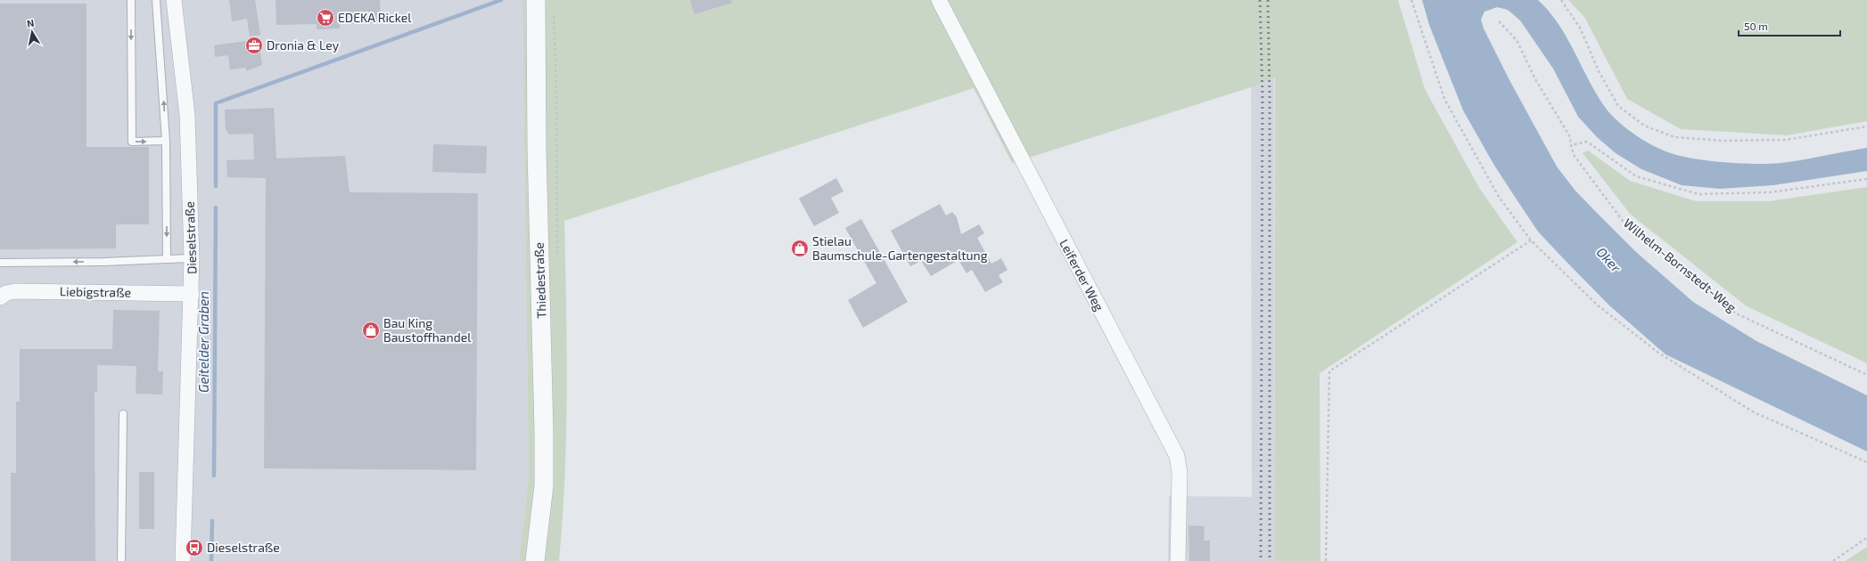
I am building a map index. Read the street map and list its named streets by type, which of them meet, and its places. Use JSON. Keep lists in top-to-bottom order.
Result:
{
  "streets": {
    "street": [
      "Dieselstraße",
      "Leiferder Weg",
      "Thiedestraße",
      "Liebigstraße"
    ],
    "path": ["Wilhelm-Bornstedt-Weg"]
  },
  "crossings": [
    ["Dieselstraße", "Liebigstraße"]
  ],
  "water": ["Oker", "Geitelder Graben"],
  "places": {
    "supermarket": ["EDEKA Rickel"],
    "office": ["Dronia & Ley"],
    "shop": ["Stielau Baumschule-Gartengestaltung", "Bau King Baustoffhandel"],
    "bus stop": ["Dieselstraße"]
  },
  "scale_bar": "50 m",
  "north": "top"
}
